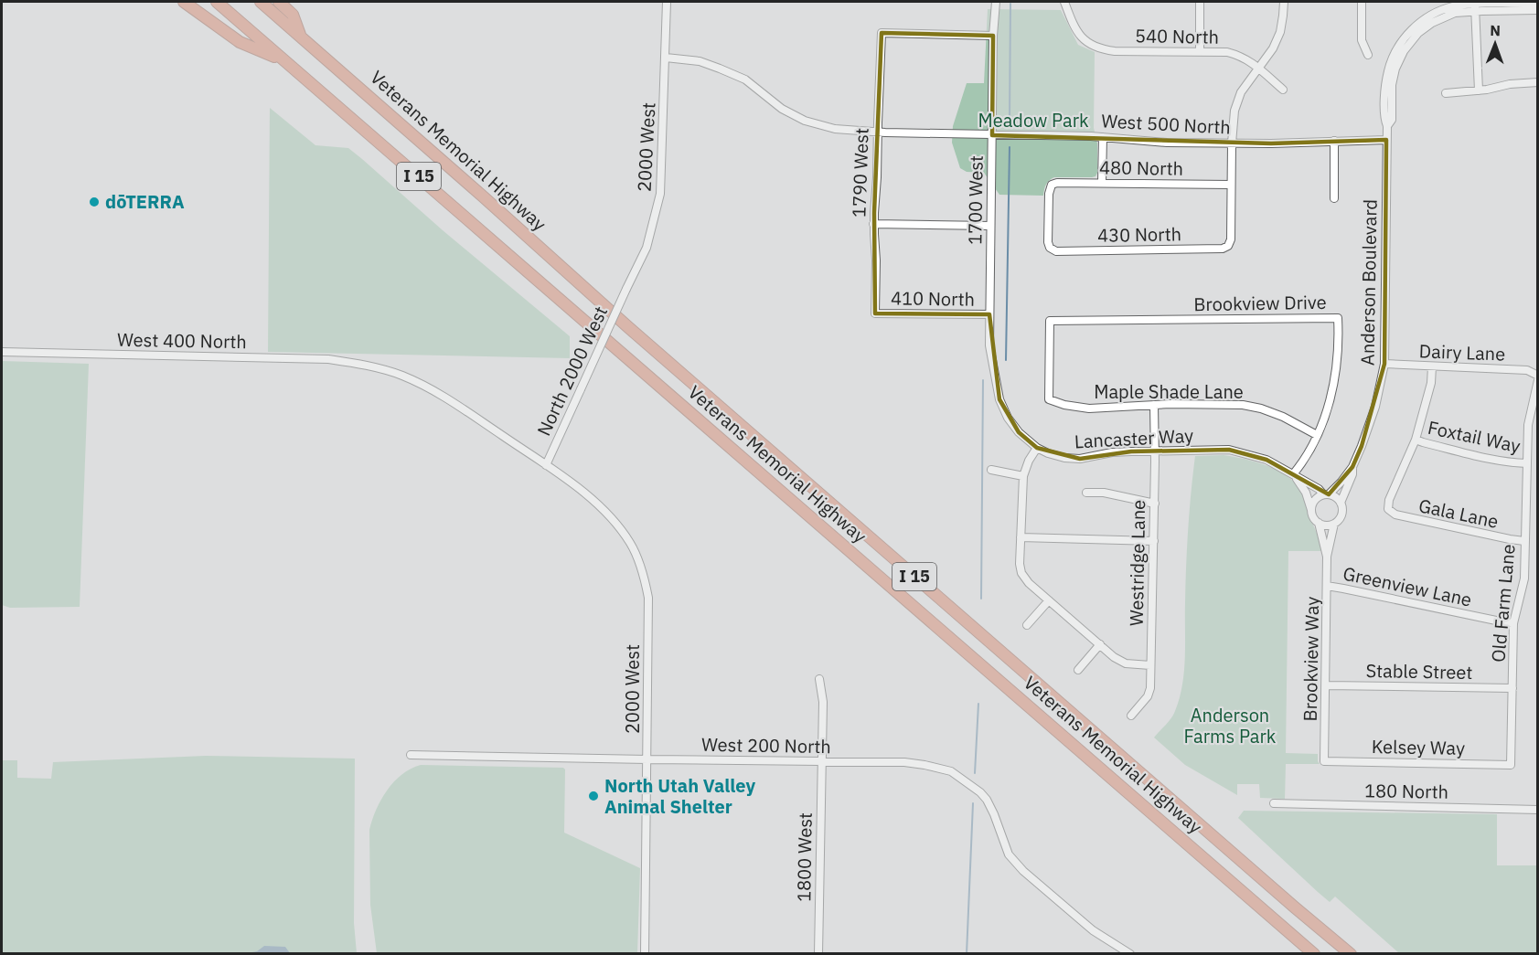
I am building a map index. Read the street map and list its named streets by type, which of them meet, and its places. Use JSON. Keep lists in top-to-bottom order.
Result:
{
  "streets": {
    "highway": ["Veterans Memorial Highway", "I 15"],
    "street": [
      "540 North",
      "West 500 North",
      "2000 West",
      "480 North",
      "1790 West",
      "1700 West",
      "430 North",
      "Anderson Boulevard",
      "410 North",
      "Brookview Drive",
      "West 400 North",
      "Dairy Lane",
      "North 2000 West",
      "Maple Shade Lane",
      "Foxtail Way",
      "Lancaster Way",
      "Gala Lane",
      "Westridge Lane",
      "Greenview Lane",
      "Old Farm Lane",
      "Brookview Way",
      "Stable Street",
      "West 200 North",
      "Kelsey Way",
      "180 North",
      "1800 West"
    ]
  },
  "crossings": [
    ["West 500 North", "2000 West"],
    ["West 500 North", "1790 West"],
    ["West 500 North", "1700 West"],
    ["West 500 North", "Anderson Boulevard"],
    ["2000 West", "West 400 North"],
    ["2000 West", "North 2000 West"],
    ["2000 West", "West 200 North"],
    ["480 North", "430 North"],
    ["1790 West", "1700 West"],
    ["1790 West", "410 North"],
    ["1700 West", "410 North"],
    ["1700 West", "Lancaster Way"],
    ["Anderson Boulevard", "Dairy Lane"],
    ["Anderson Boulevard", "Lancaster Way"],
    ["Anderson Boulevard", "Brookview Way"],
    ["Brookview Drive", "Maple Shade Lane"],
    ["Brookview Drive", "Lancaster Way"],
    ["West 400 North", "North 2000 West"],
    ["Dairy Lane", "Old Farm Lane"],
    ["Maple Shade Lane", "Westridge Lane"],
    ["Foxtail Way", "Gala Lane"],
    ["Foxtail Way", "Old Farm Lane"],
    ["Lancaster Way", "Westridge Lane"],
    ["Lancaster Way", "Brookview Way"],
    ["Gala Lane", "Old Farm Lane"],
    ["Greenview Lane", "Old Farm Lane"],
    ["Greenview Lane", "Brookview Way"],
    ["Old Farm Lane", "Stable Street"],
    ["Old Farm Lane", "Kelsey Way"],
    ["Brookview Way", "Stable Street"],
    ["Brookview Way", "Kelsey Way"],
    ["West 200 North", "1800 West"]
  ],
  "parks": ["Meadow Park", "Anderson Farms Park"],
  "places": ["dōTERRA", "North Utah Valley Animal Shelter"],
  "north": "top"
}
